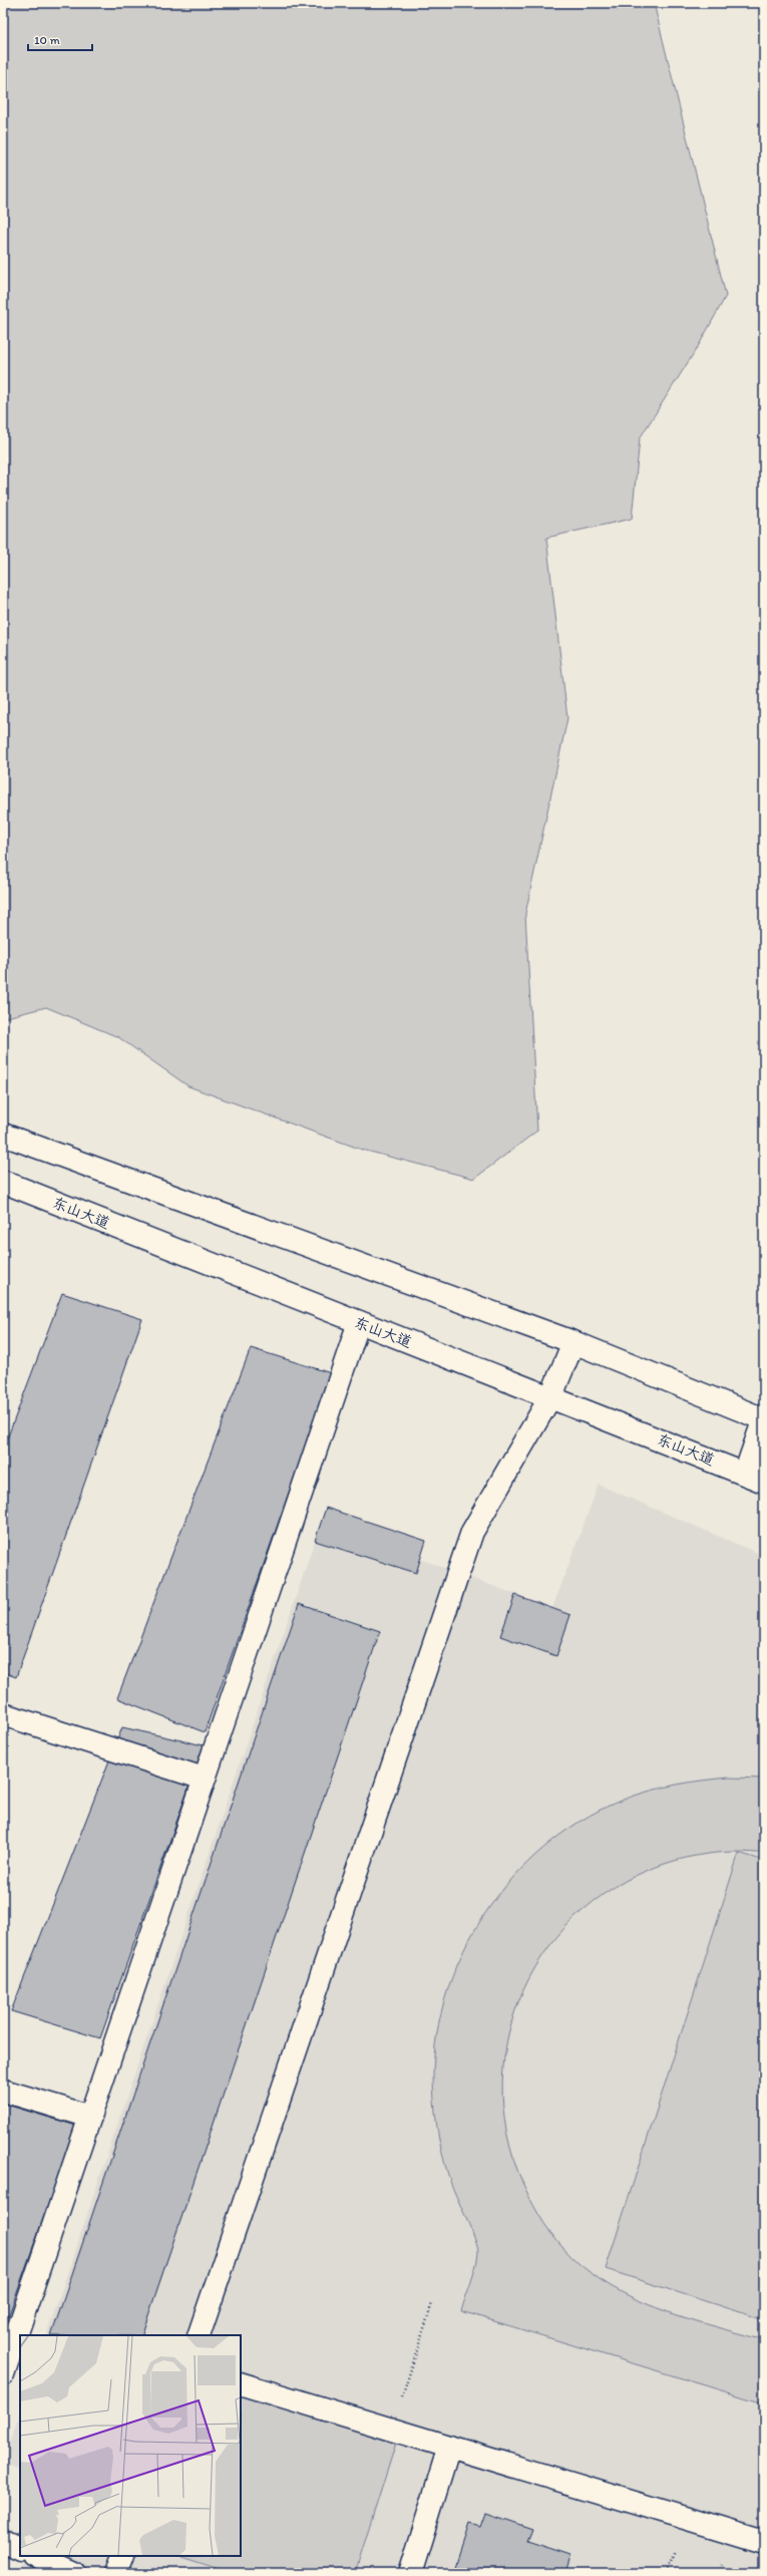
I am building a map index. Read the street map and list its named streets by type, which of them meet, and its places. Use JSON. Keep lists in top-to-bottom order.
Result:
{
  "streets": {
    "street": ["东山大道"]
  },
  "scale_bar": "10 m"
}
